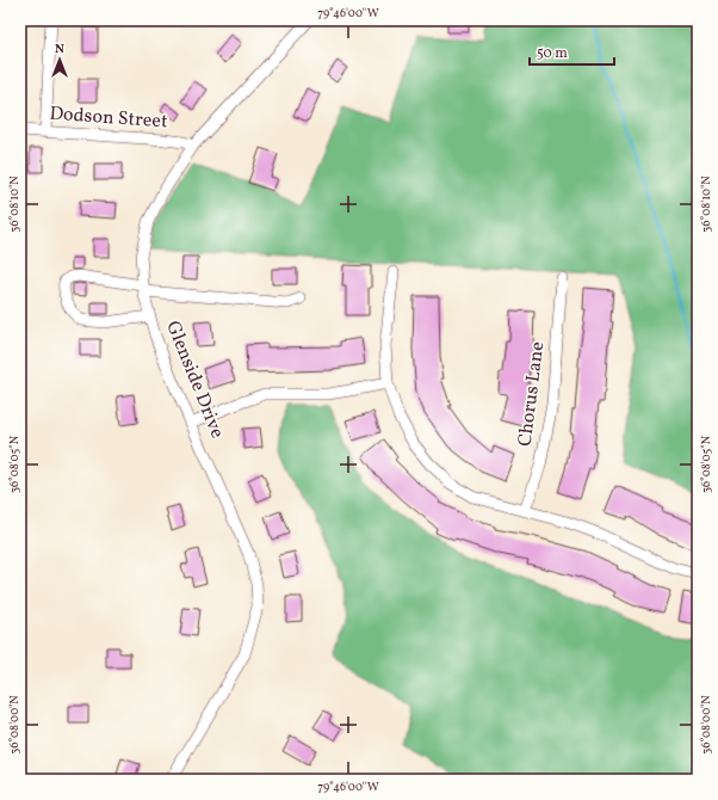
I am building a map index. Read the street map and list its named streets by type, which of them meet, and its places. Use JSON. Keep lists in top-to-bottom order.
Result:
{
  "streets": {
    "street": ["Dodson Street", "Glenside Drive", "Chorus Lane"]
  },
  "crossings": [
    ["Dodson Street", "Glenside Drive"]
  ],
  "scale_bar": "50 m",
  "north": "top",
  "coordinates": [
    "79°46'00\"W",
    "36°08'10\"N",
    "36°08'05\"N",
    "36°08'00\"N"
  ]
}
